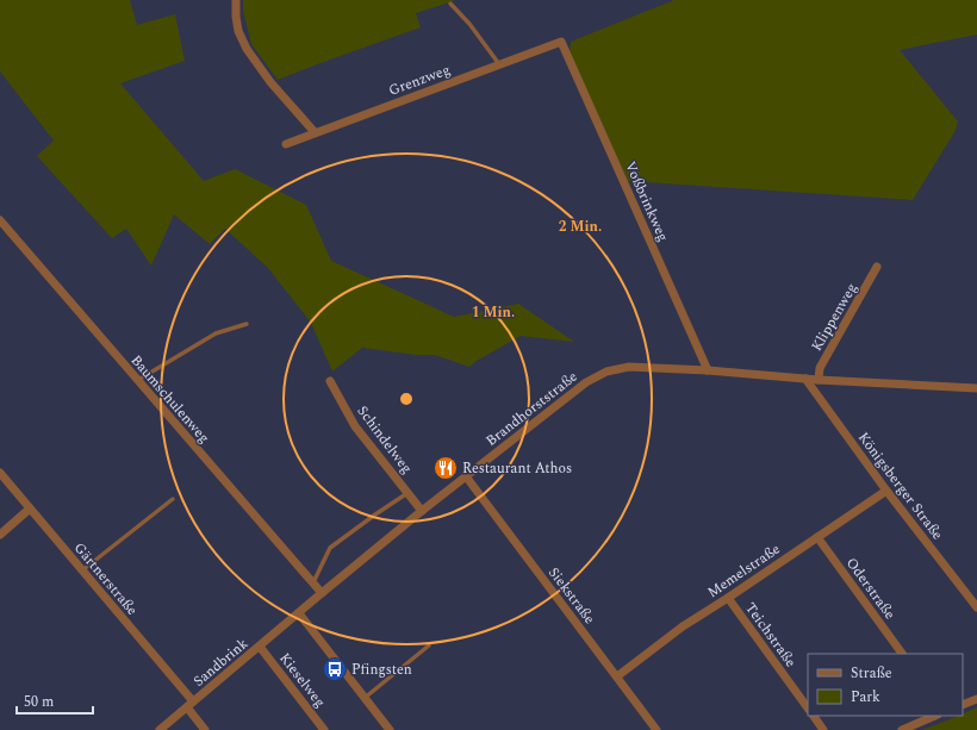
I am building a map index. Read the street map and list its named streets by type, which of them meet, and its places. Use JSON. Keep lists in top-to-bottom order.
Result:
{
  "streets": {
    "street": [
      "Grenzweg",
      "Voßbrinkweg",
      "Klippenweg",
      "Baumschulenweg",
      "Brandhorststraße",
      "Schindelweg",
      "Königsberger Straße",
      "Memelstraße",
      "Gärtnerstraße",
      "Oderstraße",
      "Siekstraße",
      "Teichstraße",
      "Sandbrink",
      "Kieselweg"
    ]
  },
  "crossings": [
    ["Grenzweg", "Voßbrinkweg"],
    ["Voßbrinkweg", "Brandhorststraße"],
    ["Klippenweg", "Brandhorststraße"],
    ["Baumschulenweg", "Brandhorststraße"],
    ["Brandhorststraße", "Schindelweg"],
    ["Brandhorststraße", "Königsberger Straße"],
    ["Brandhorststraße", "Siekstraße"],
    ["Brandhorststraße", "Sandbrink"],
    ["Königsberger Straße", "Memelstraße"],
    ["Memelstraße", "Oderstraße"],
    ["Memelstraße", "Siekstraße"],
    ["Memelstraße", "Teichstraße"],
    ["Gärtnerstraße", "Sandbrink"],
    ["Sandbrink", "Kieselweg"]
  ],
  "places": {
    "restaurant": ["Restaurant Athos"],
    "bus stop": ["Pfingsten"]
  },
  "legend": ["Straße", "Park"],
  "scale_bar": "50 m",
  "rings": ["2 Min.", "1 Min."]
}
